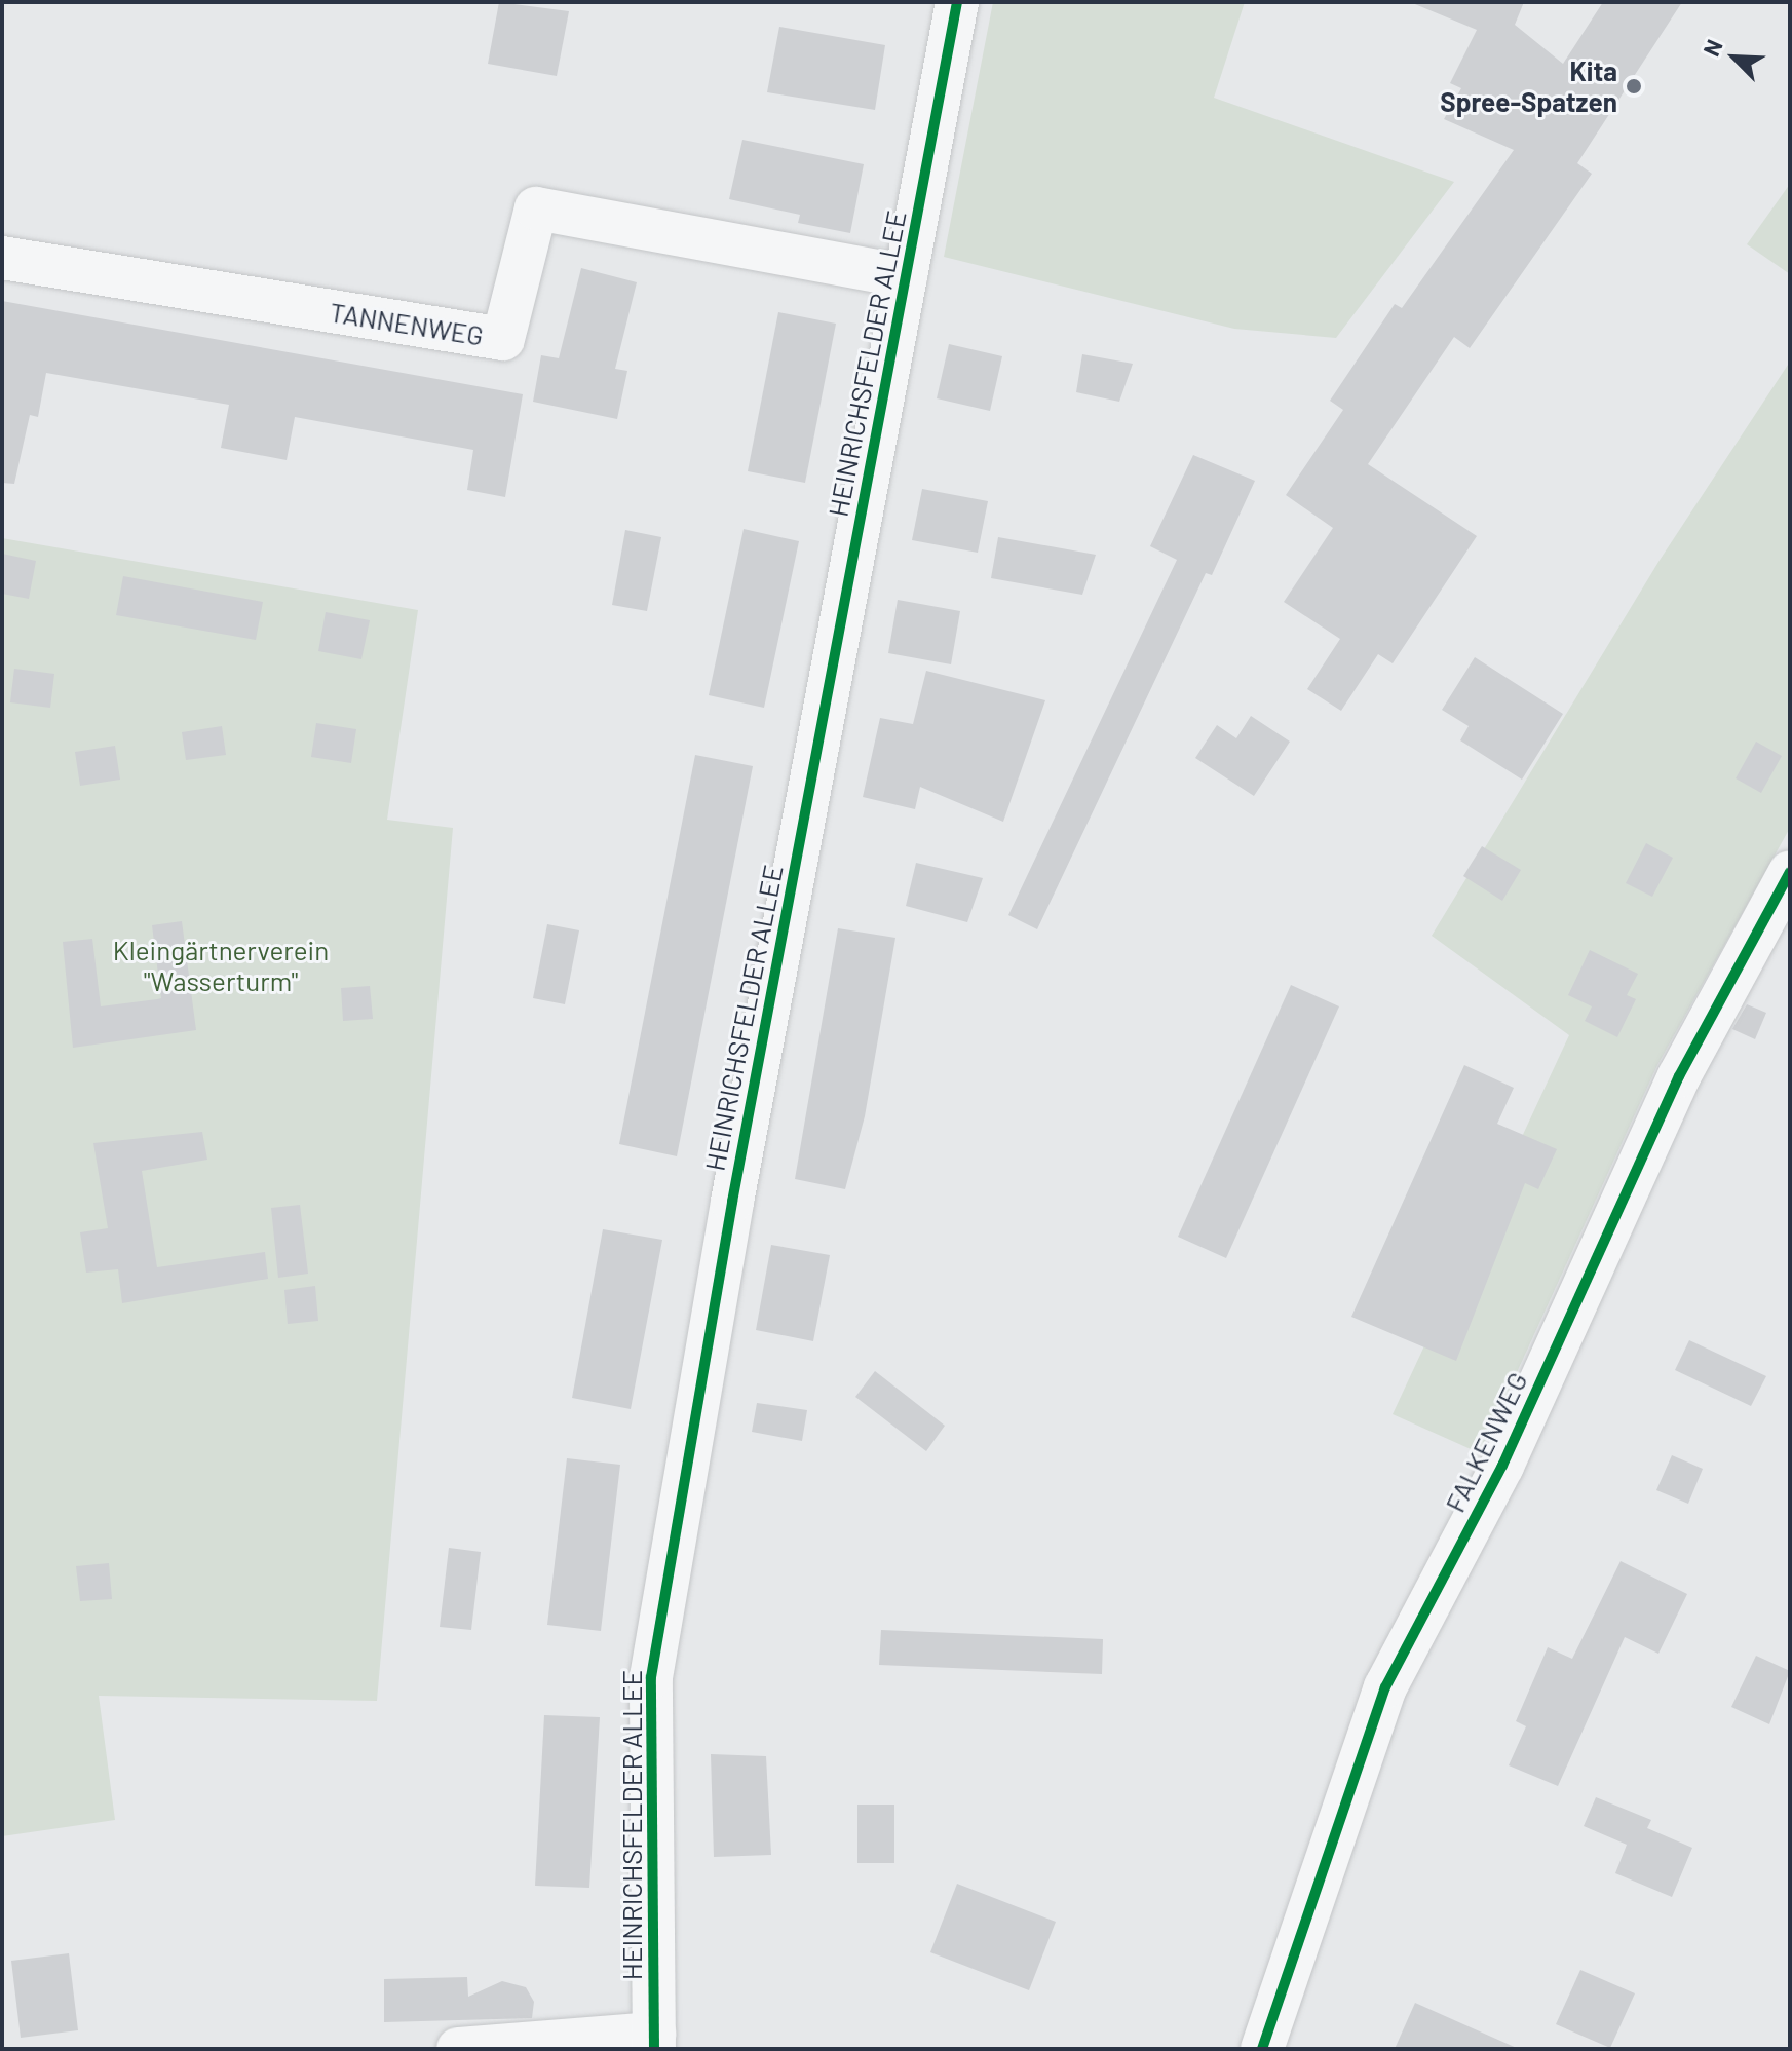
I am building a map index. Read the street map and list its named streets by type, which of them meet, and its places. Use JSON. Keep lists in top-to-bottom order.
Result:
{
  "streets": {
    "street": ["TANNENWEG", "HEINRICHSFELDER ALLEE", "FALKENWEG"]
  },
  "crossings": [
    ["TANNENWEG", "HEINRICHSFELDER ALLEE"]
  ],
  "parks": ["Kleingärtnerverein \"Wasserturm\""],
  "places": ["Kita Spree-Spatzen"],
  "north": "top left"
}
